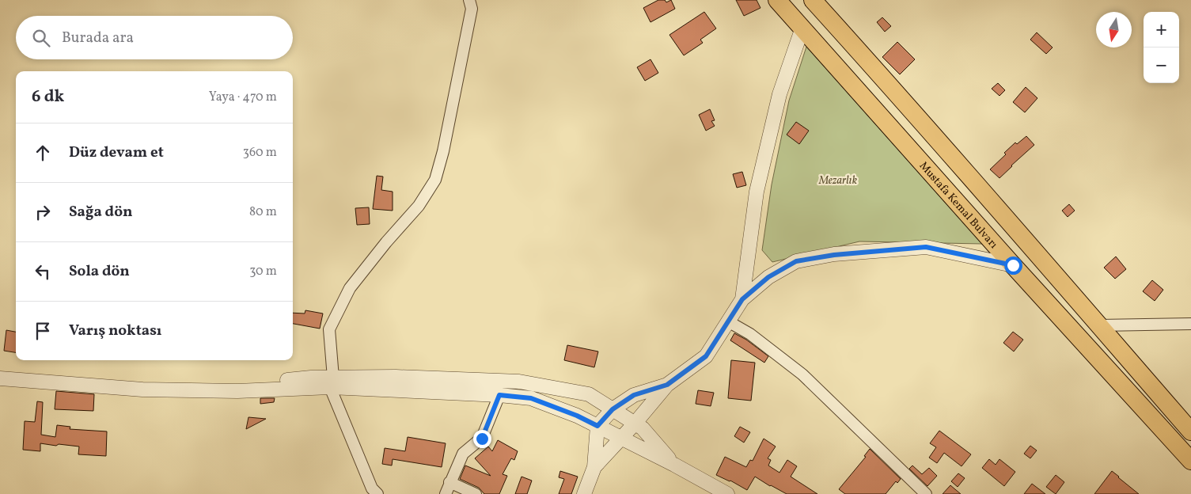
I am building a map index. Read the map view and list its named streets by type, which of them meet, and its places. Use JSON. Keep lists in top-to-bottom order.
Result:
{
  "streets": {
    "highway": ["Mustafa Kemal Bulvarı"]
  },
  "parks": ["Mezarlık"],
  "north": "bottom",
  "page": {
    "map_buttons": ["+", "−"],
    "search": "Burada ara",
    "heading": ["6 dk", "Yaya · 470 m"],
    "list": [
      ["Düz devam et", "360 m"],
      ["Sağa dön", "80 m"],
      ["Sola dön", "30 m"],
      "Varış noktası"
    ]
  }
}
